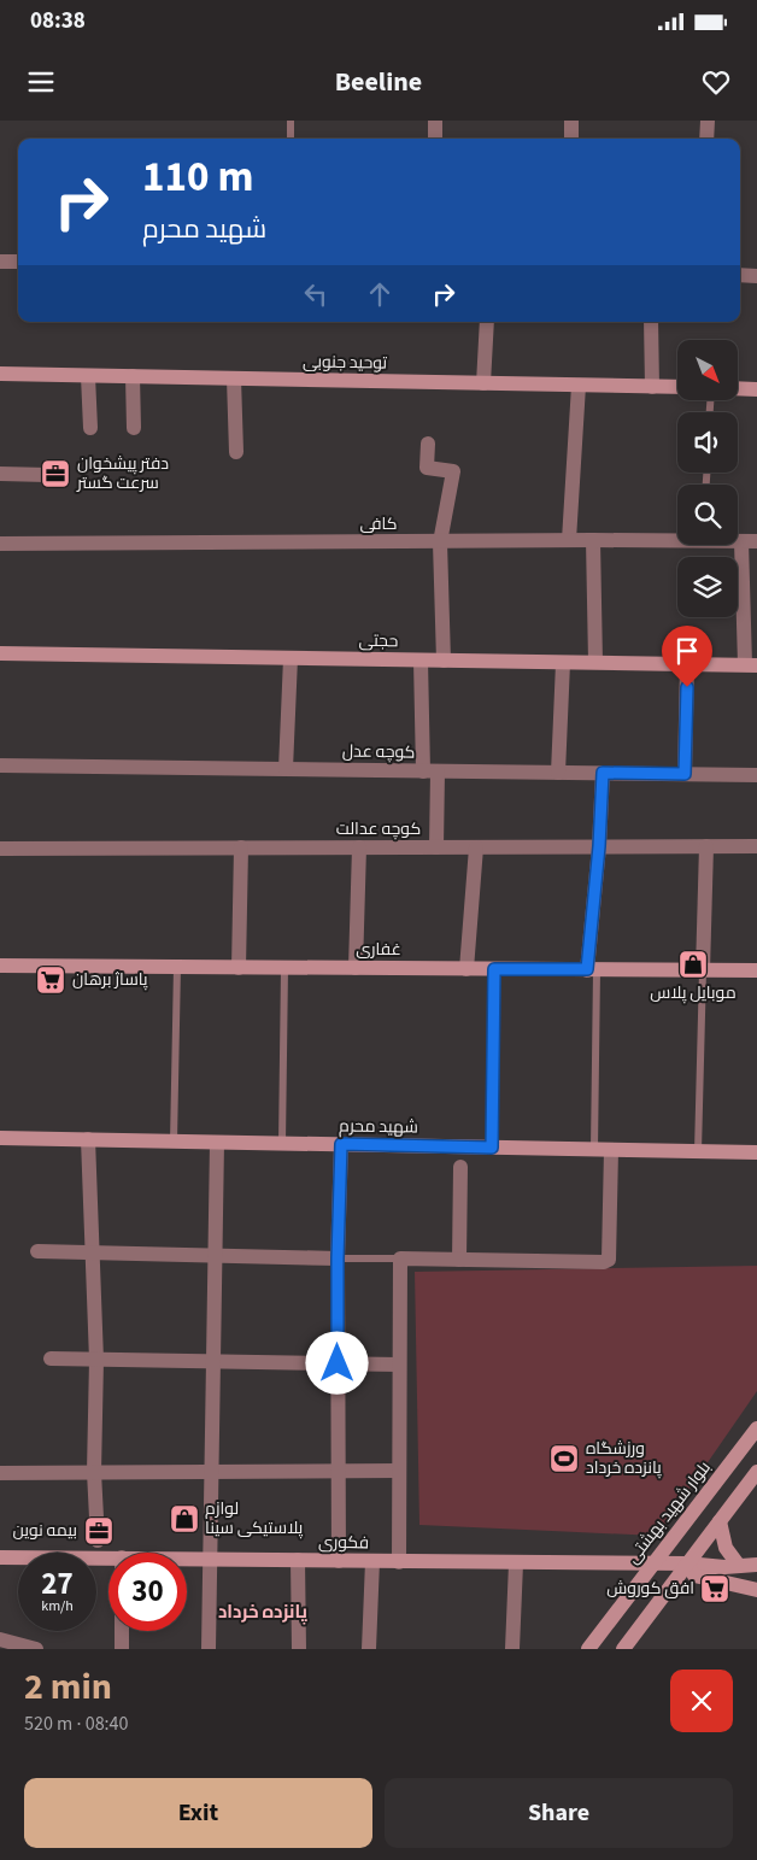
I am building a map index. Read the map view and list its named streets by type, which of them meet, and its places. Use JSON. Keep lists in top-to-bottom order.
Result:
{
  "streets": {
    "street": [
      "توحید جنوبی",
      "کافی",
      "حجتی",
      "کوچه عدل",
      "کوچه عدالت",
      "غفاری",
      "شهید محرم",
      "بلوار شهید بهشتی",
      "فکوری"
    ]
  },
  "crossings": [
    ["بلوار شهید بهشتی", "فکوری"]
  ],
  "districts": ["پانزده خرداد"],
  "places": {
    "office": ["دفتر پیشخوان سرعت گستر", "بیمه نوین"],
    "shop": ["موبایل پلاس", "لوازم پلاستیکی سینا"],
    "supermarket": ["پاساژ برهان", "افق کوروش"],
    "sports": ["ورزشگاه پانزده خرداد"]
  },
  "north": "bottom right",
  "page": {
    "status": "08:38",
    "header": "Beeline",
    "turn": ["110 m", "شهید محرم"],
    "speed": "27 km/h",
    "limit": "30",
    "heading": ["2 min", "520 m · 08:40"],
    "buttons": ["Exit", "Share"]
  }
}
